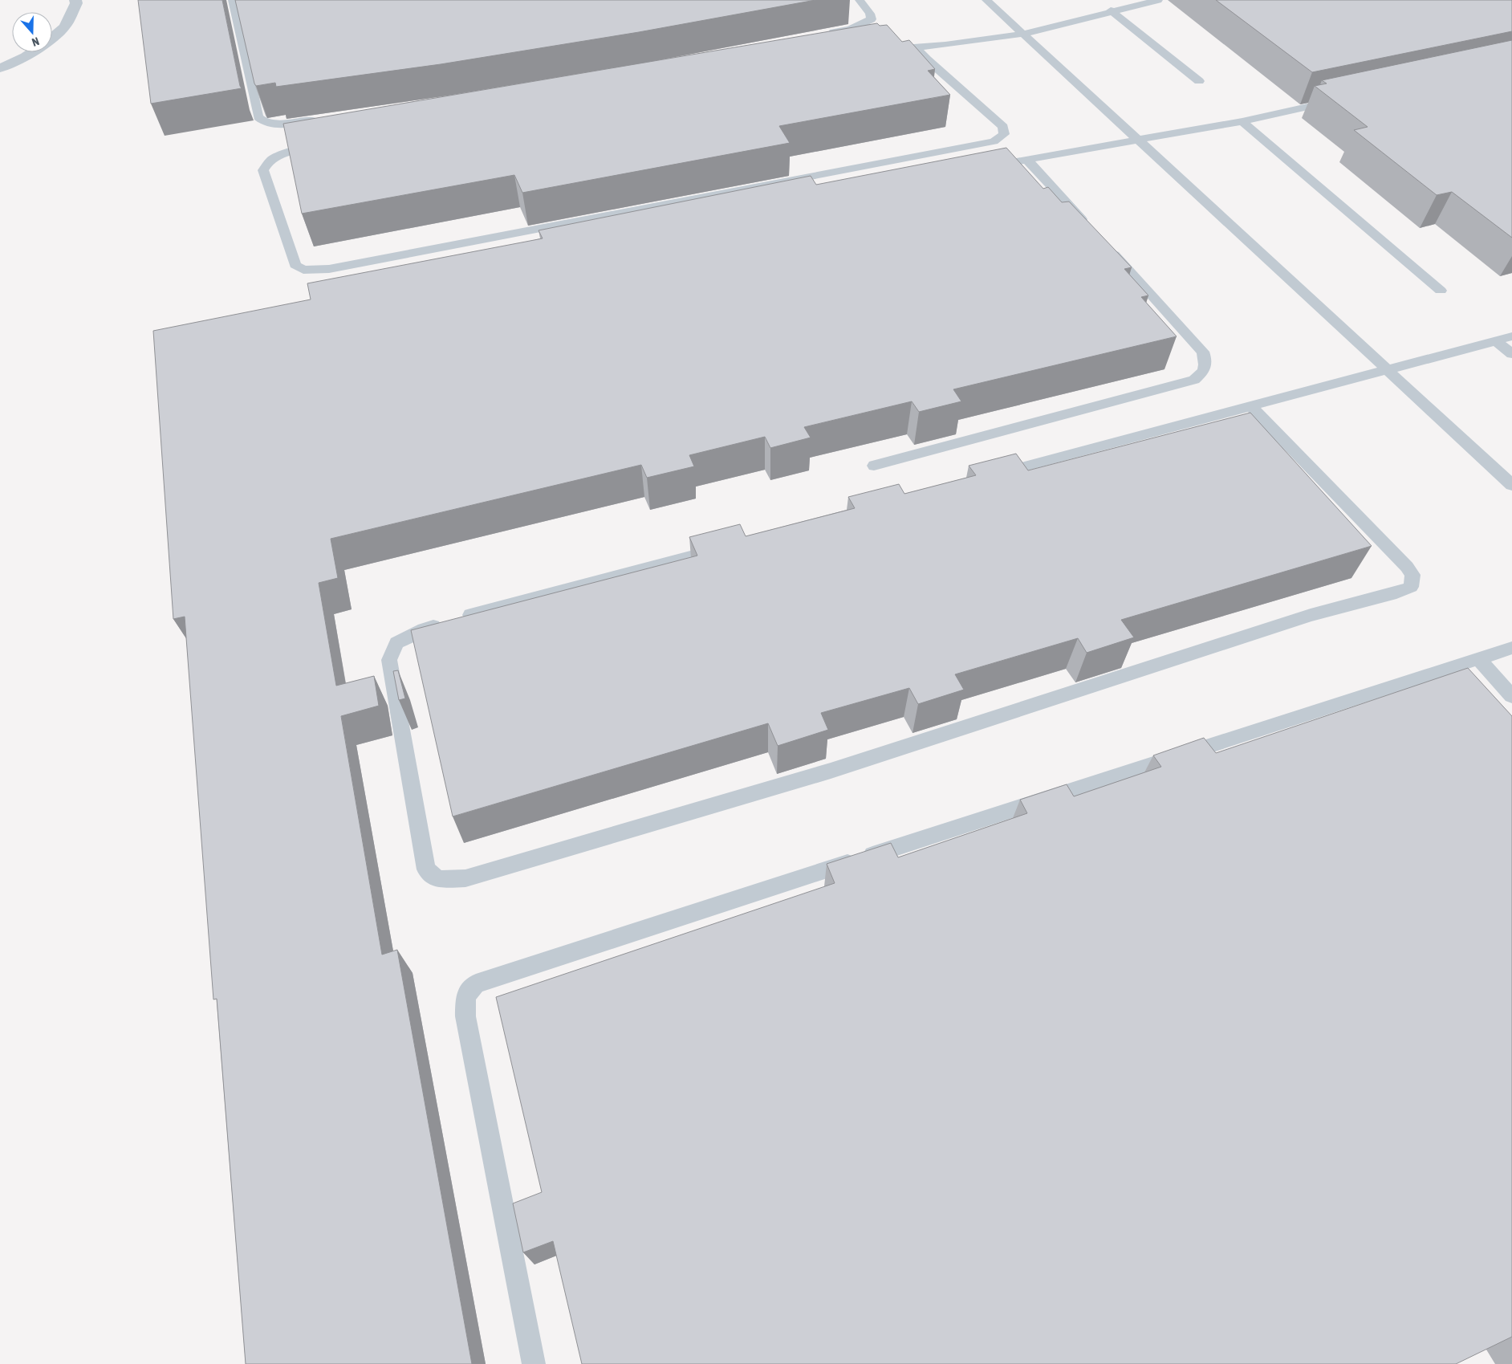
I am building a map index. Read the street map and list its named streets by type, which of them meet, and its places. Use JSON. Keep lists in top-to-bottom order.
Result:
{
  "north": "bottom"
}
